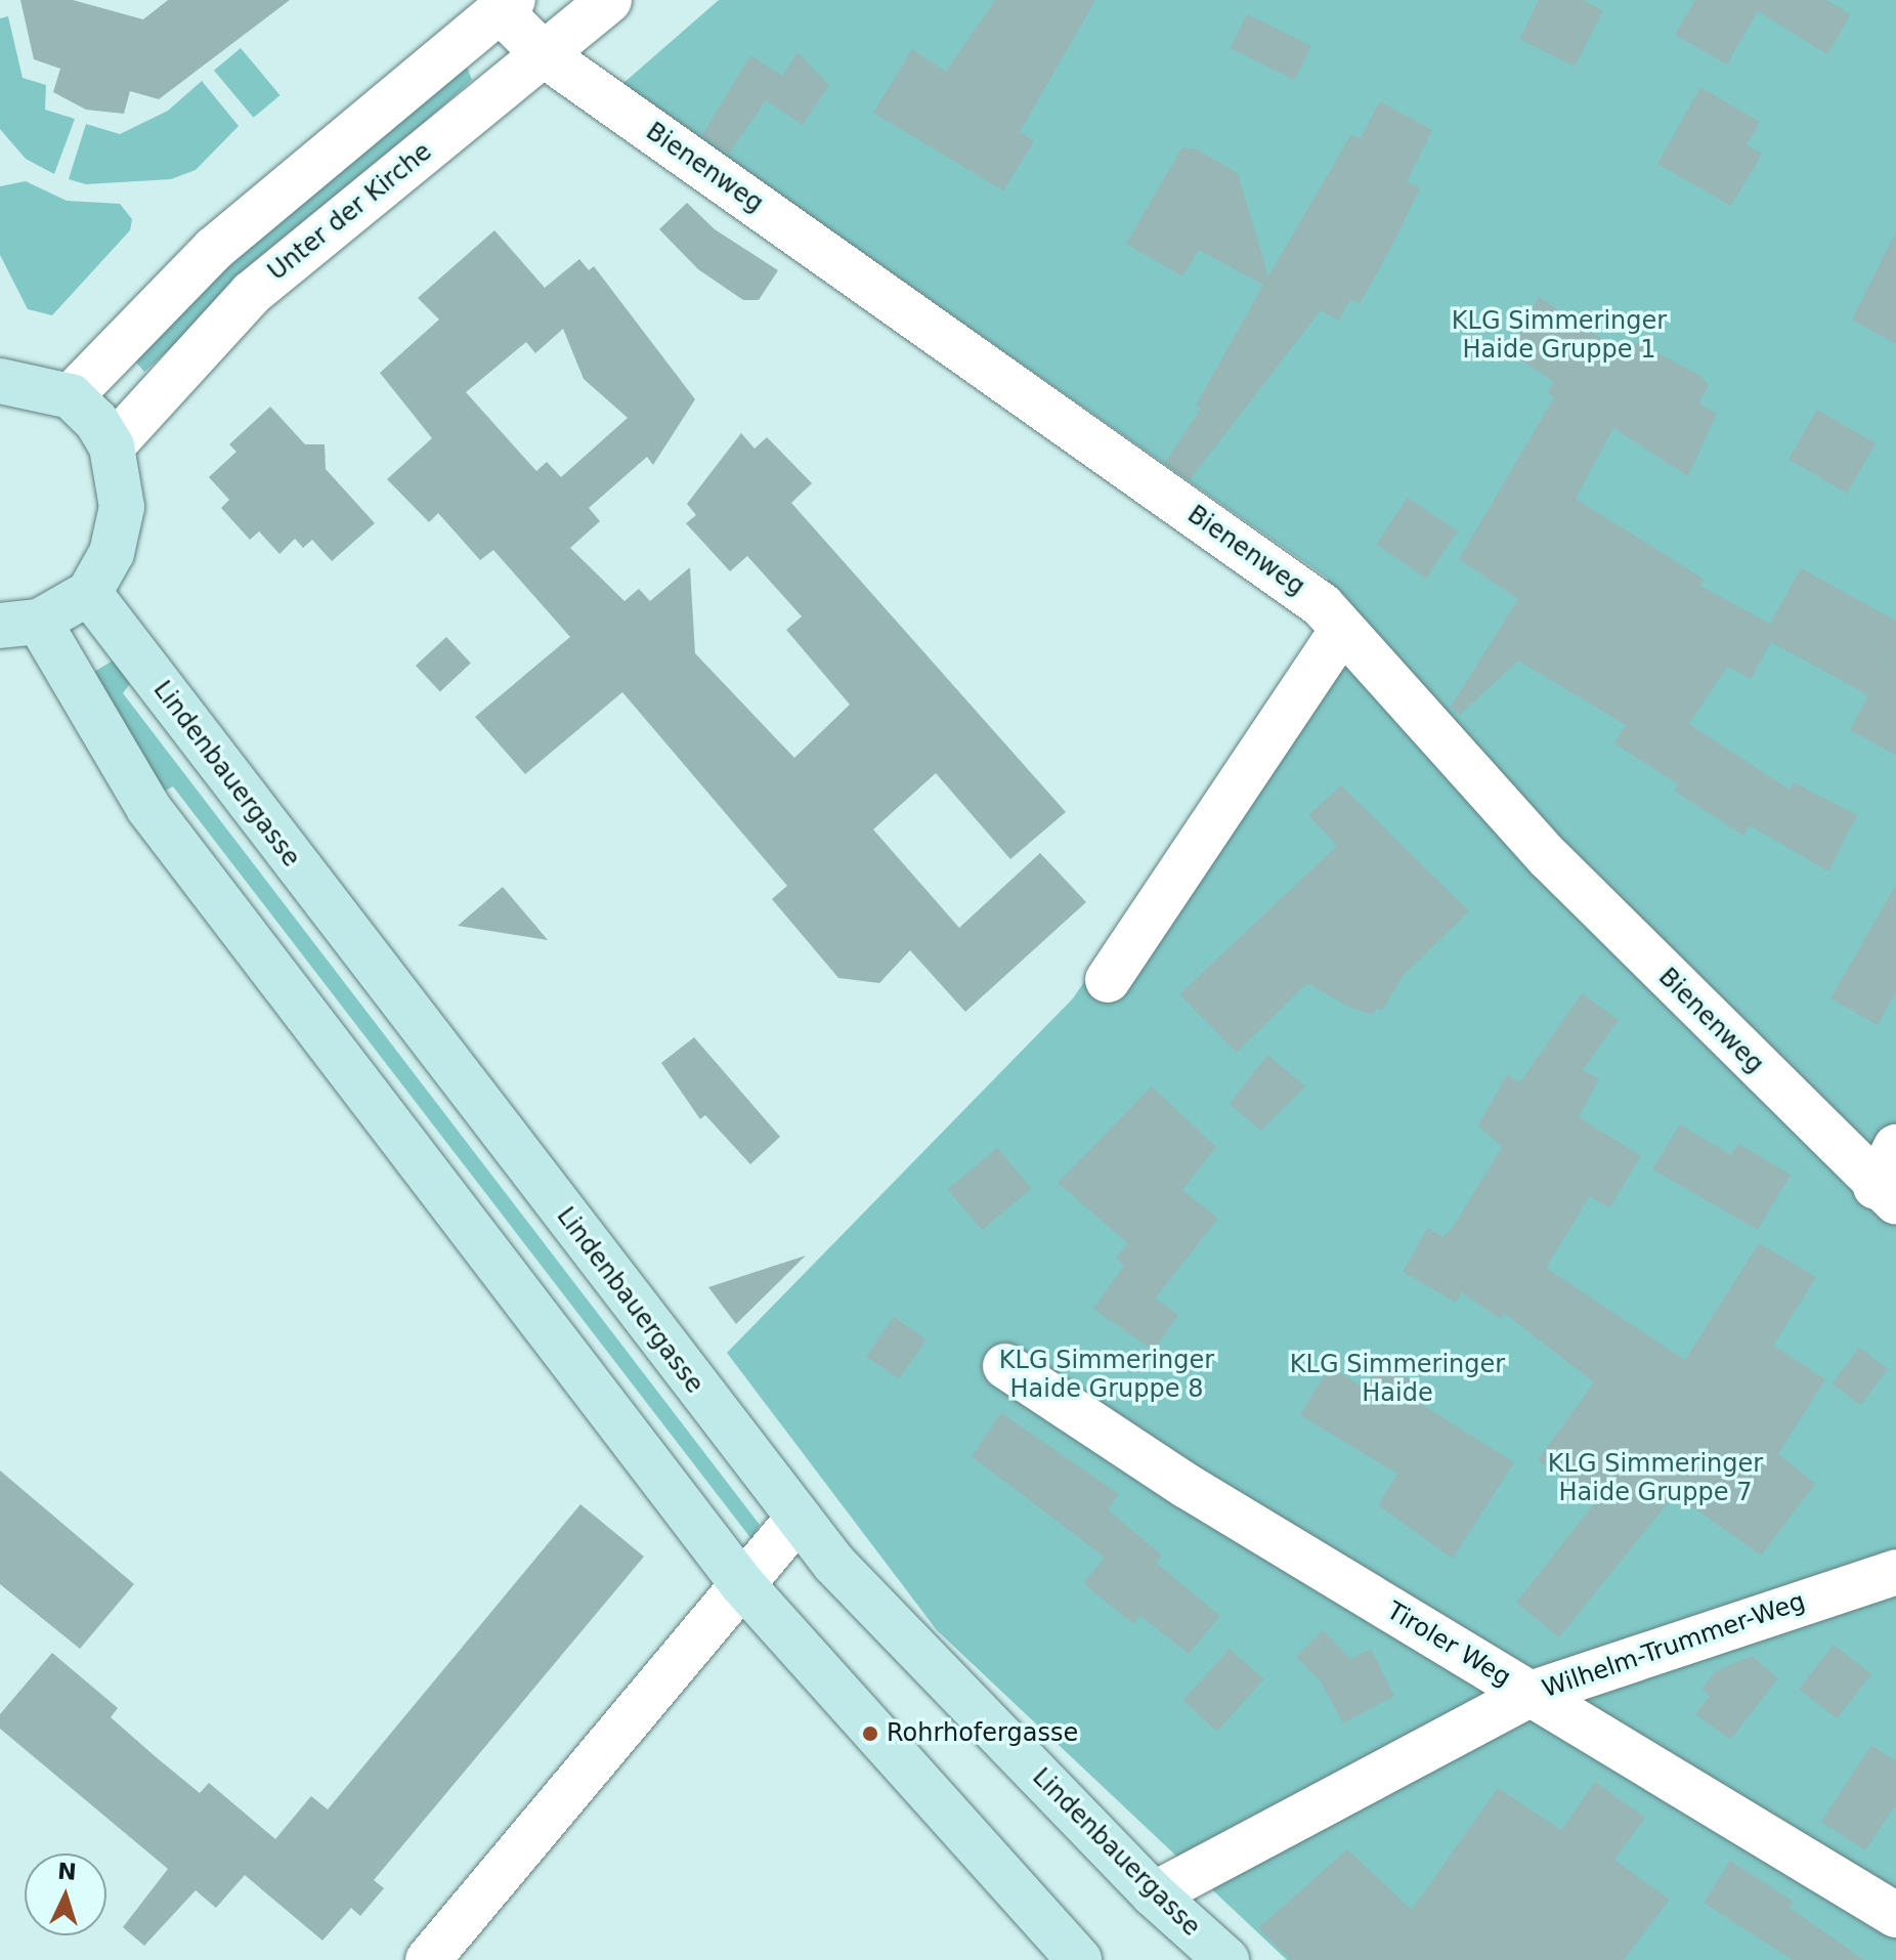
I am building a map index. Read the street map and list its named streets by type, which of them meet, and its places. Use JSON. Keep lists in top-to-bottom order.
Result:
{
  "streets": {
    "street": [
      "Bienenweg",
      "Unter der Kirche",
      "Lindenbauergasse",
      "Tiroler Weg",
      "Wilhelm-Trummer-Weg"
    ]
  },
  "crossings": [
    ["Bienenweg", "Unter der Kirche"],
    ["Lindenbauergasse", "Wilhelm-Trummer-Weg"],
    ["Tiroler Weg", "Wilhelm-Trummer-Weg"]
  ],
  "parks": [
    "KLG Simmeringer Haide Gruppe 1",
    "KLG Simmeringer Haide Gruppe 8",
    "KLG Simmeringer Haide",
    "KLG Simmeringer Haide Gruppe 7"
  ],
  "places": ["Rohrhofergasse"],
  "north": "top"
}
